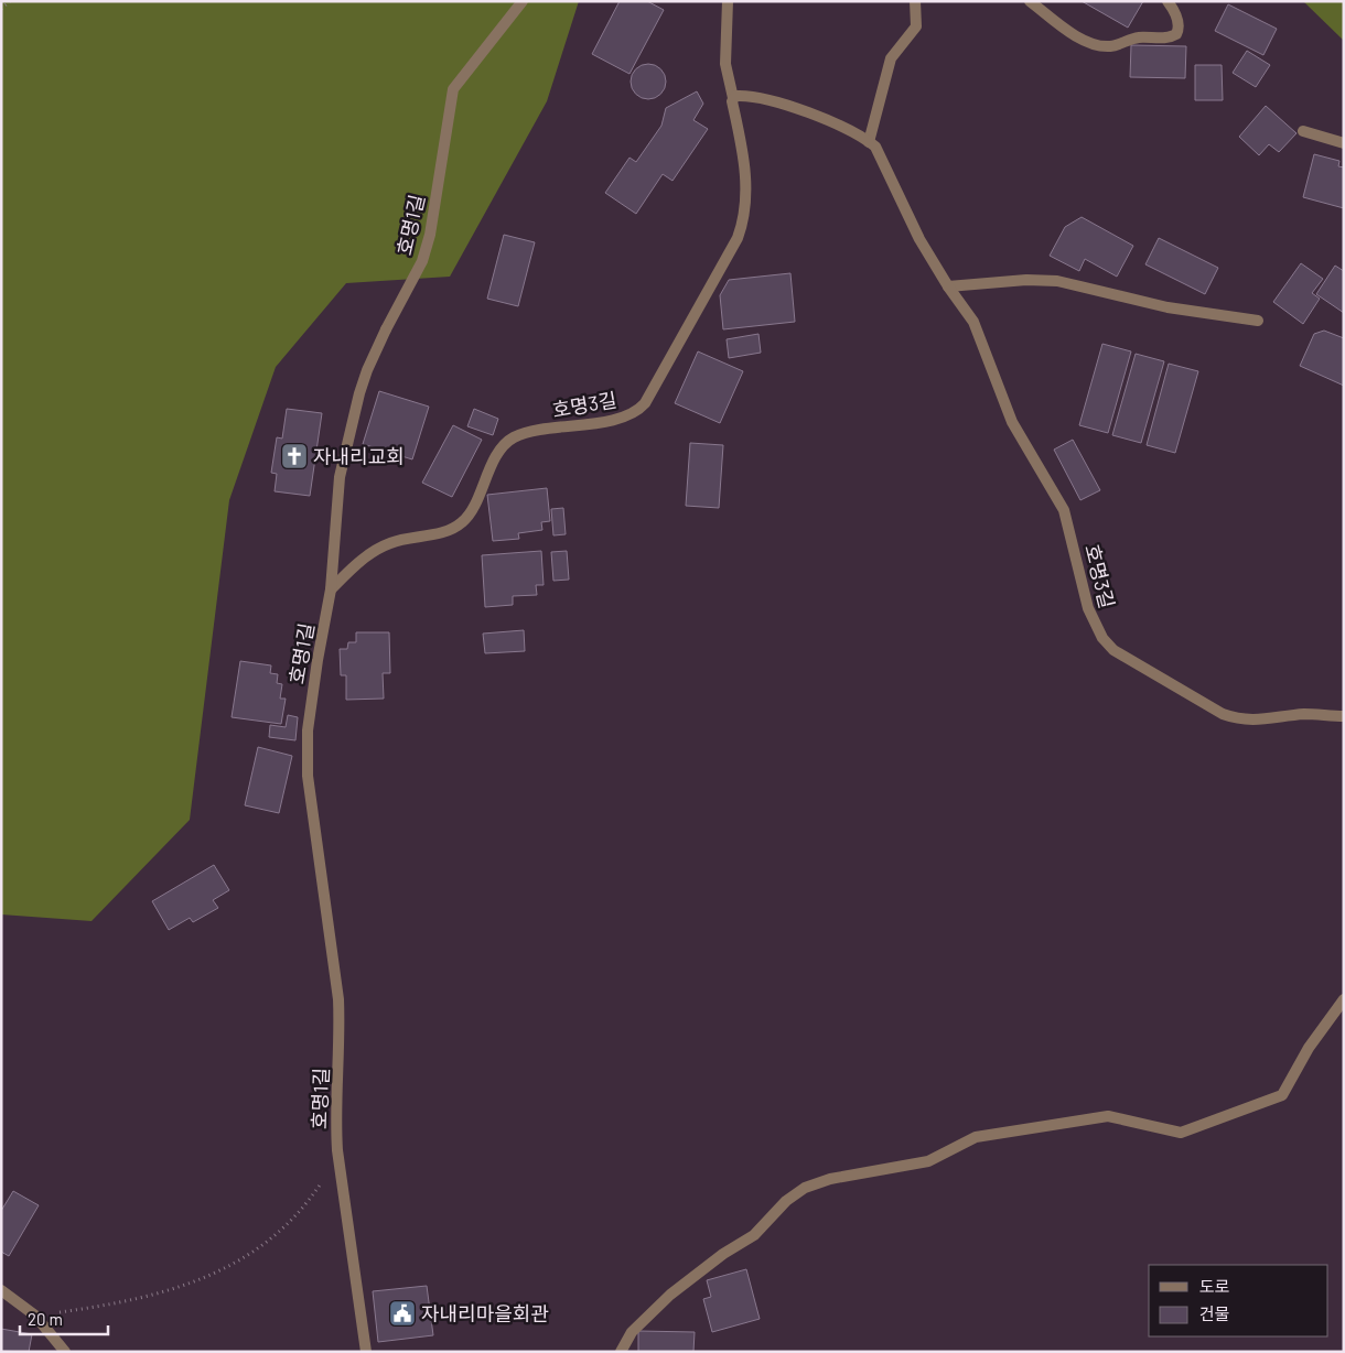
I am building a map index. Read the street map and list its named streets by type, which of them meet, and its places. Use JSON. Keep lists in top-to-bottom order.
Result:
{
  "streets": {
    "street": ["호명1길", "호명3길"]
  },
  "crossings": [
    ["호명1길", "호명3길"]
  ],
  "places": {
    "church": ["자내리교회"],
    "public building": ["자내리마을회관"]
  },
  "legend": ["도로", "건물"],
  "scale_bar": "20 m"
}
